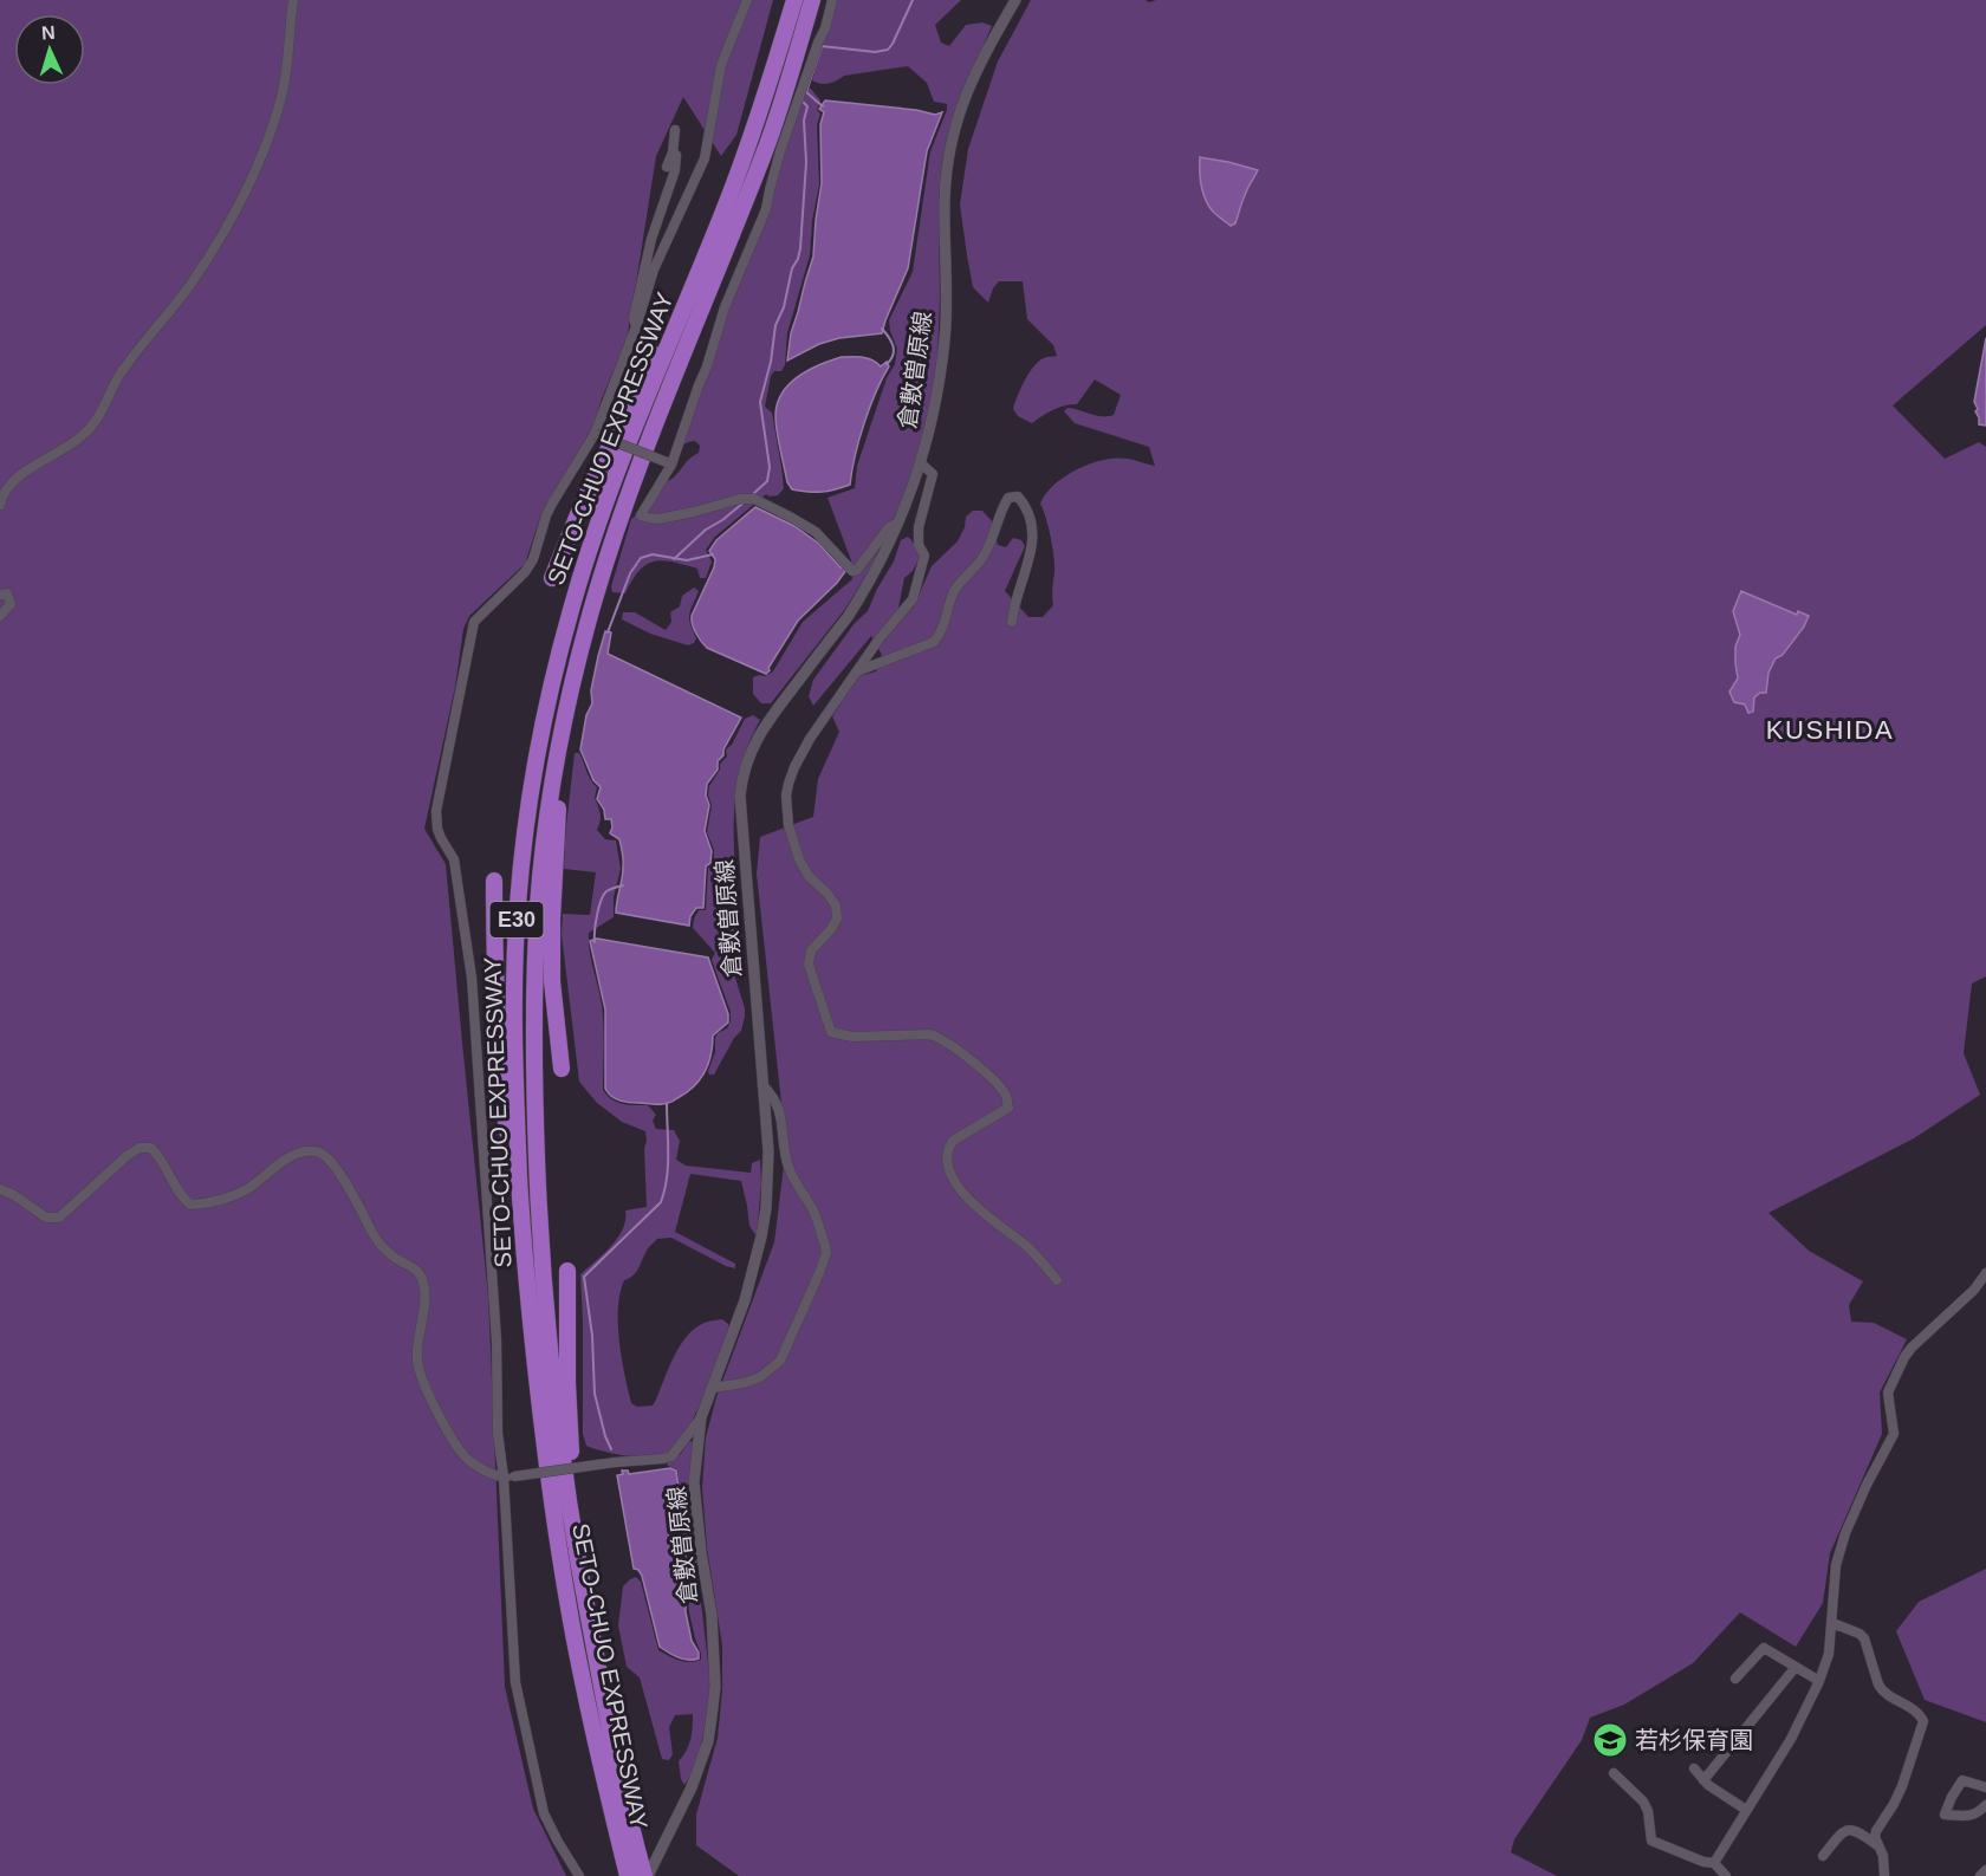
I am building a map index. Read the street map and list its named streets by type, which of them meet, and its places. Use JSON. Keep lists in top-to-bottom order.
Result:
{
  "streets": {
    "highway": ["SETO-CHUO EXPRESSWAY", "E30"],
    "street": ["倉敷曽原線"]
  },
  "crossings": [
    ["倉敷曽原線", "SETO-CHUO EXPRESSWAY"]
  ],
  "districts": ["KUSHIDA"],
  "places": {
    "school or university": ["若杉保育園"]
  },
  "north": "top"
}
